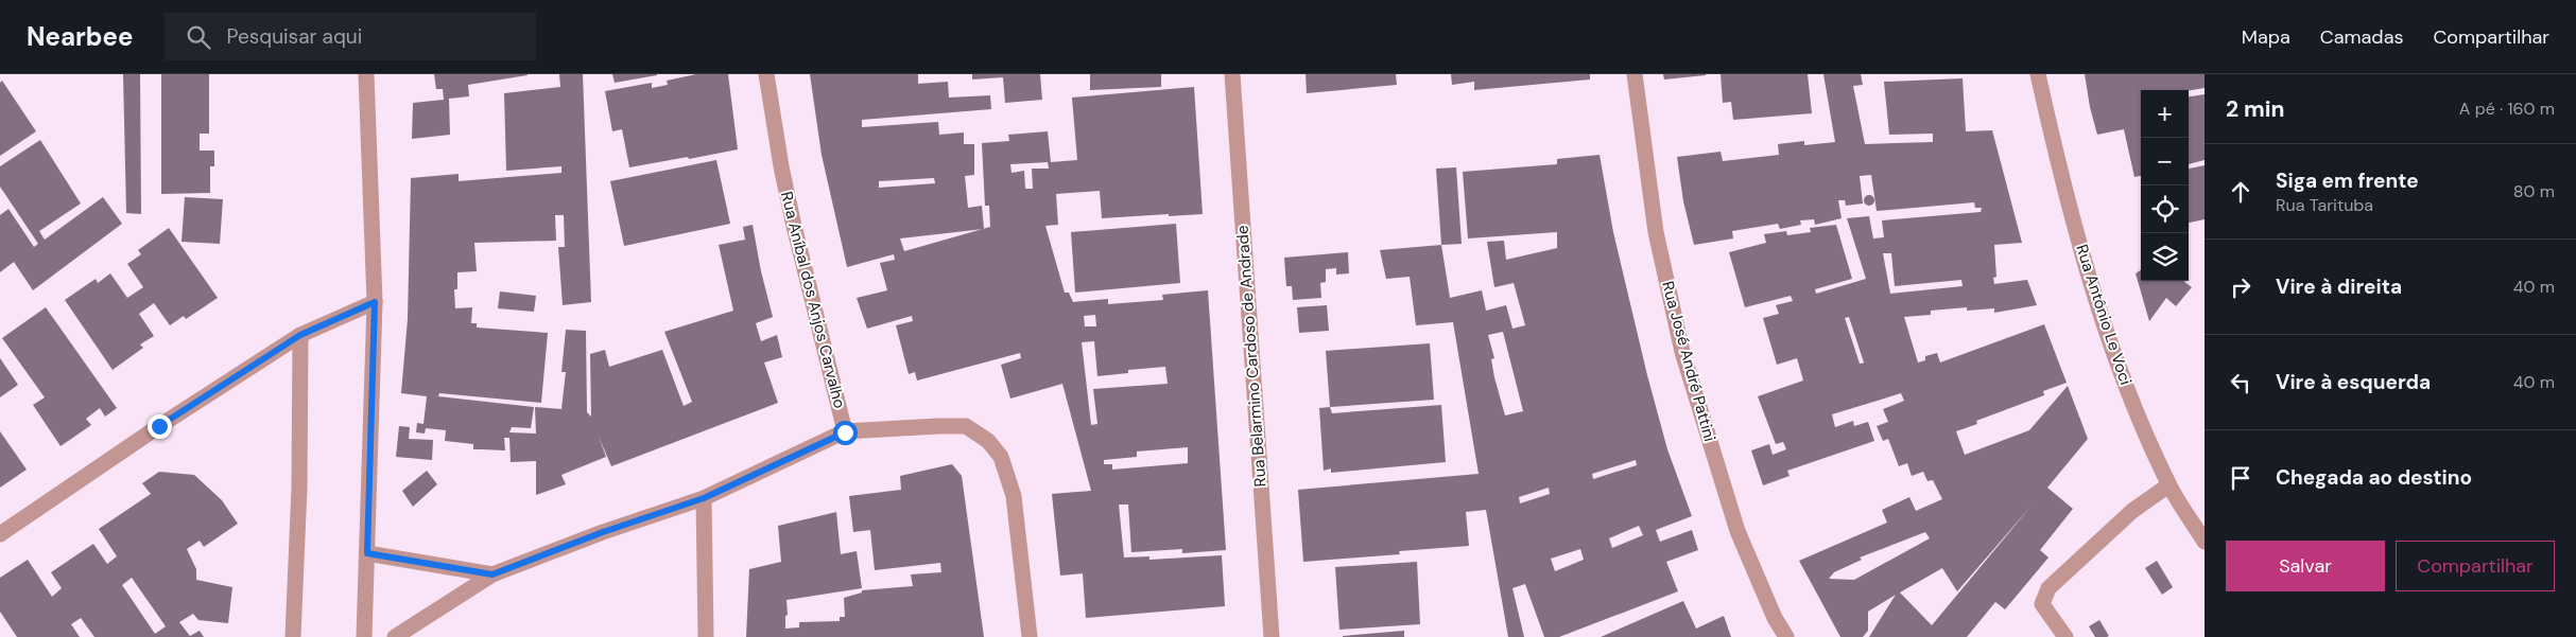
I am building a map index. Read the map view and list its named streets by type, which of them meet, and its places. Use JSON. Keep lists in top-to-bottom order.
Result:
{
  "streets": {
    "street": [
      "Rua Aníbal dos Anjos Carvalho",
      "Rua Antônio Le Voci",
      "Rua Belarmino Cardoso de Andrade",
      "Rua José André Pattini"
    ]
  },
  "page": {
    "header": "Nearbee",
    "search": "Pesquisar aqui",
    "nav": ["Mapa", "Camadas", "Compartilhar"],
    "heading": ["2 min", "A pé · 160 m"],
    "map_buttons": ["+", "−"],
    "list": [
      ["Siga em frente", "Rua Tarituba", "80 m"],
      ["Vire à direita", "40 m"],
      ["Vire à esquerda", "40 m"],
      "Chegada ao destino"
    ],
    "buttons": ["Salvar", "Compartilhar"]
  }
}
